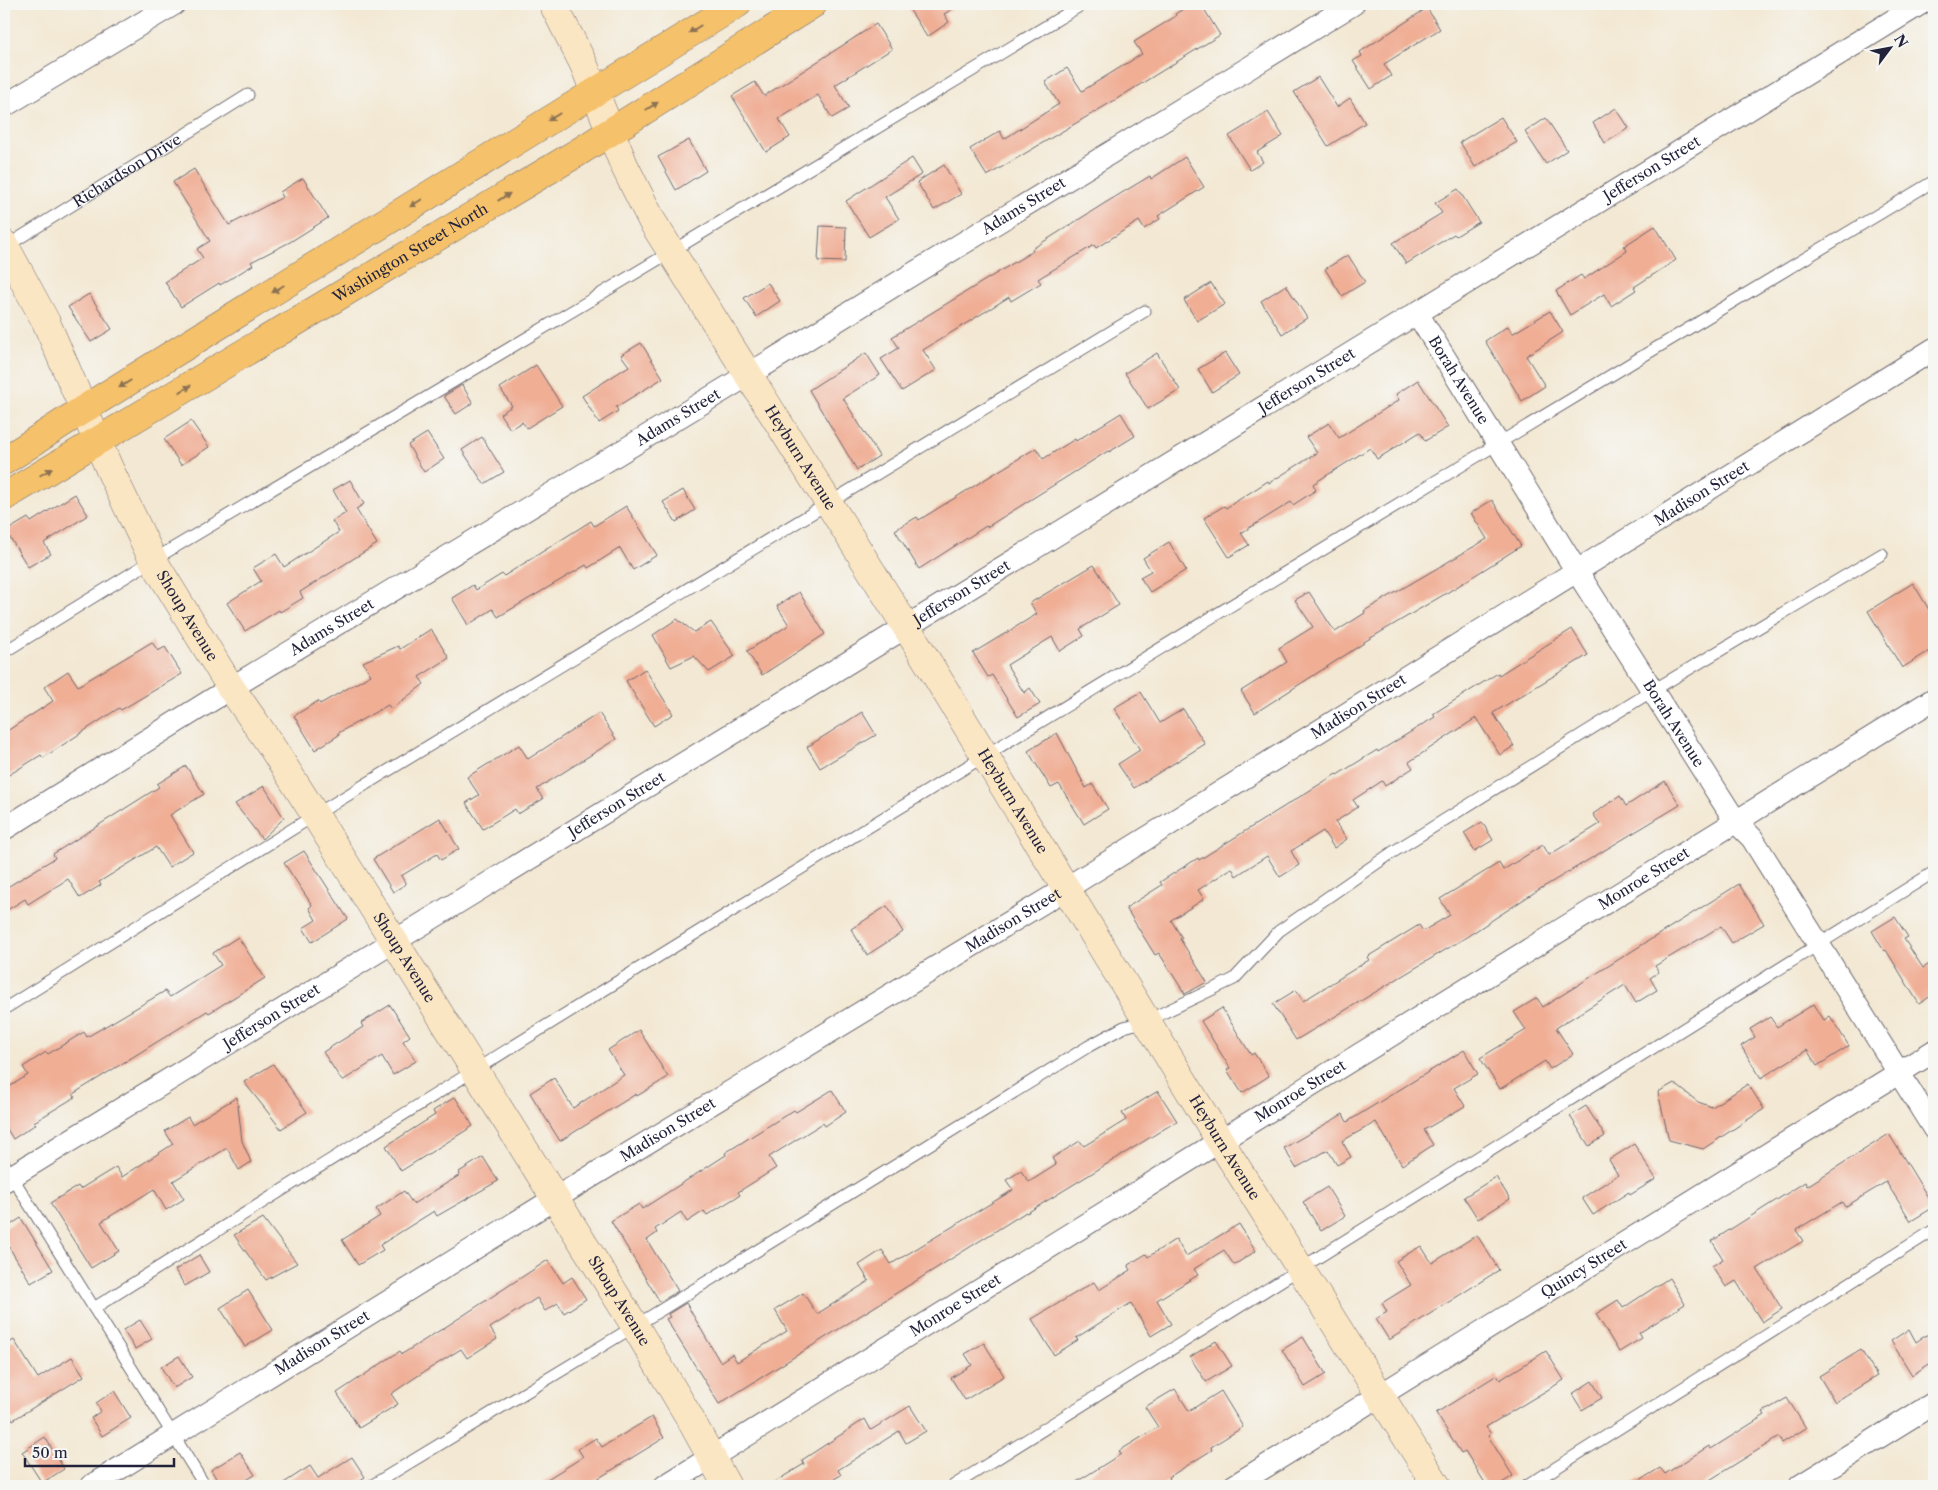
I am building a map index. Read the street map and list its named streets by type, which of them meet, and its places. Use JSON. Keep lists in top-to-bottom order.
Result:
{
  "streets": {
    "main road": ["Washington Street North"],
    "street": [
      "Jefferson Street",
      "Adams Street",
      "Borah Avenue",
      "Heyburn Avenue",
      "Madison Street",
      "Shoup Avenue",
      "Monroe Street",
      "Quincy Street"
    ],
    "lane": ["Richardson Drive"]
  },
  "crossings": [
    ["Jefferson Street", "Borah Avenue"],
    ["Jefferson Street", "Heyburn Avenue"],
    ["Jefferson Street", "Shoup Avenue"],
    ["Richardson Drive", "Shoup Avenue"],
    ["Adams Street", "Heyburn Avenue"],
    ["Adams Street", "Shoup Avenue"],
    ["Washington Street North", "Heyburn Avenue"],
    ["Washington Street North", "Shoup Avenue"],
    ["Borah Avenue", "Madison Street"],
    ["Borah Avenue", "Monroe Street"],
    ["Borah Avenue", "Quincy Street"],
    ["Heyburn Avenue", "Madison Street"],
    ["Heyburn Avenue", "Monroe Street"],
    ["Heyburn Avenue", "Quincy Street"],
    ["Madison Street", "Shoup Avenue"],
    ["Shoup Avenue", "Monroe Street"]
  ],
  "scale_bar": "50 m",
  "north": "top right"
}
